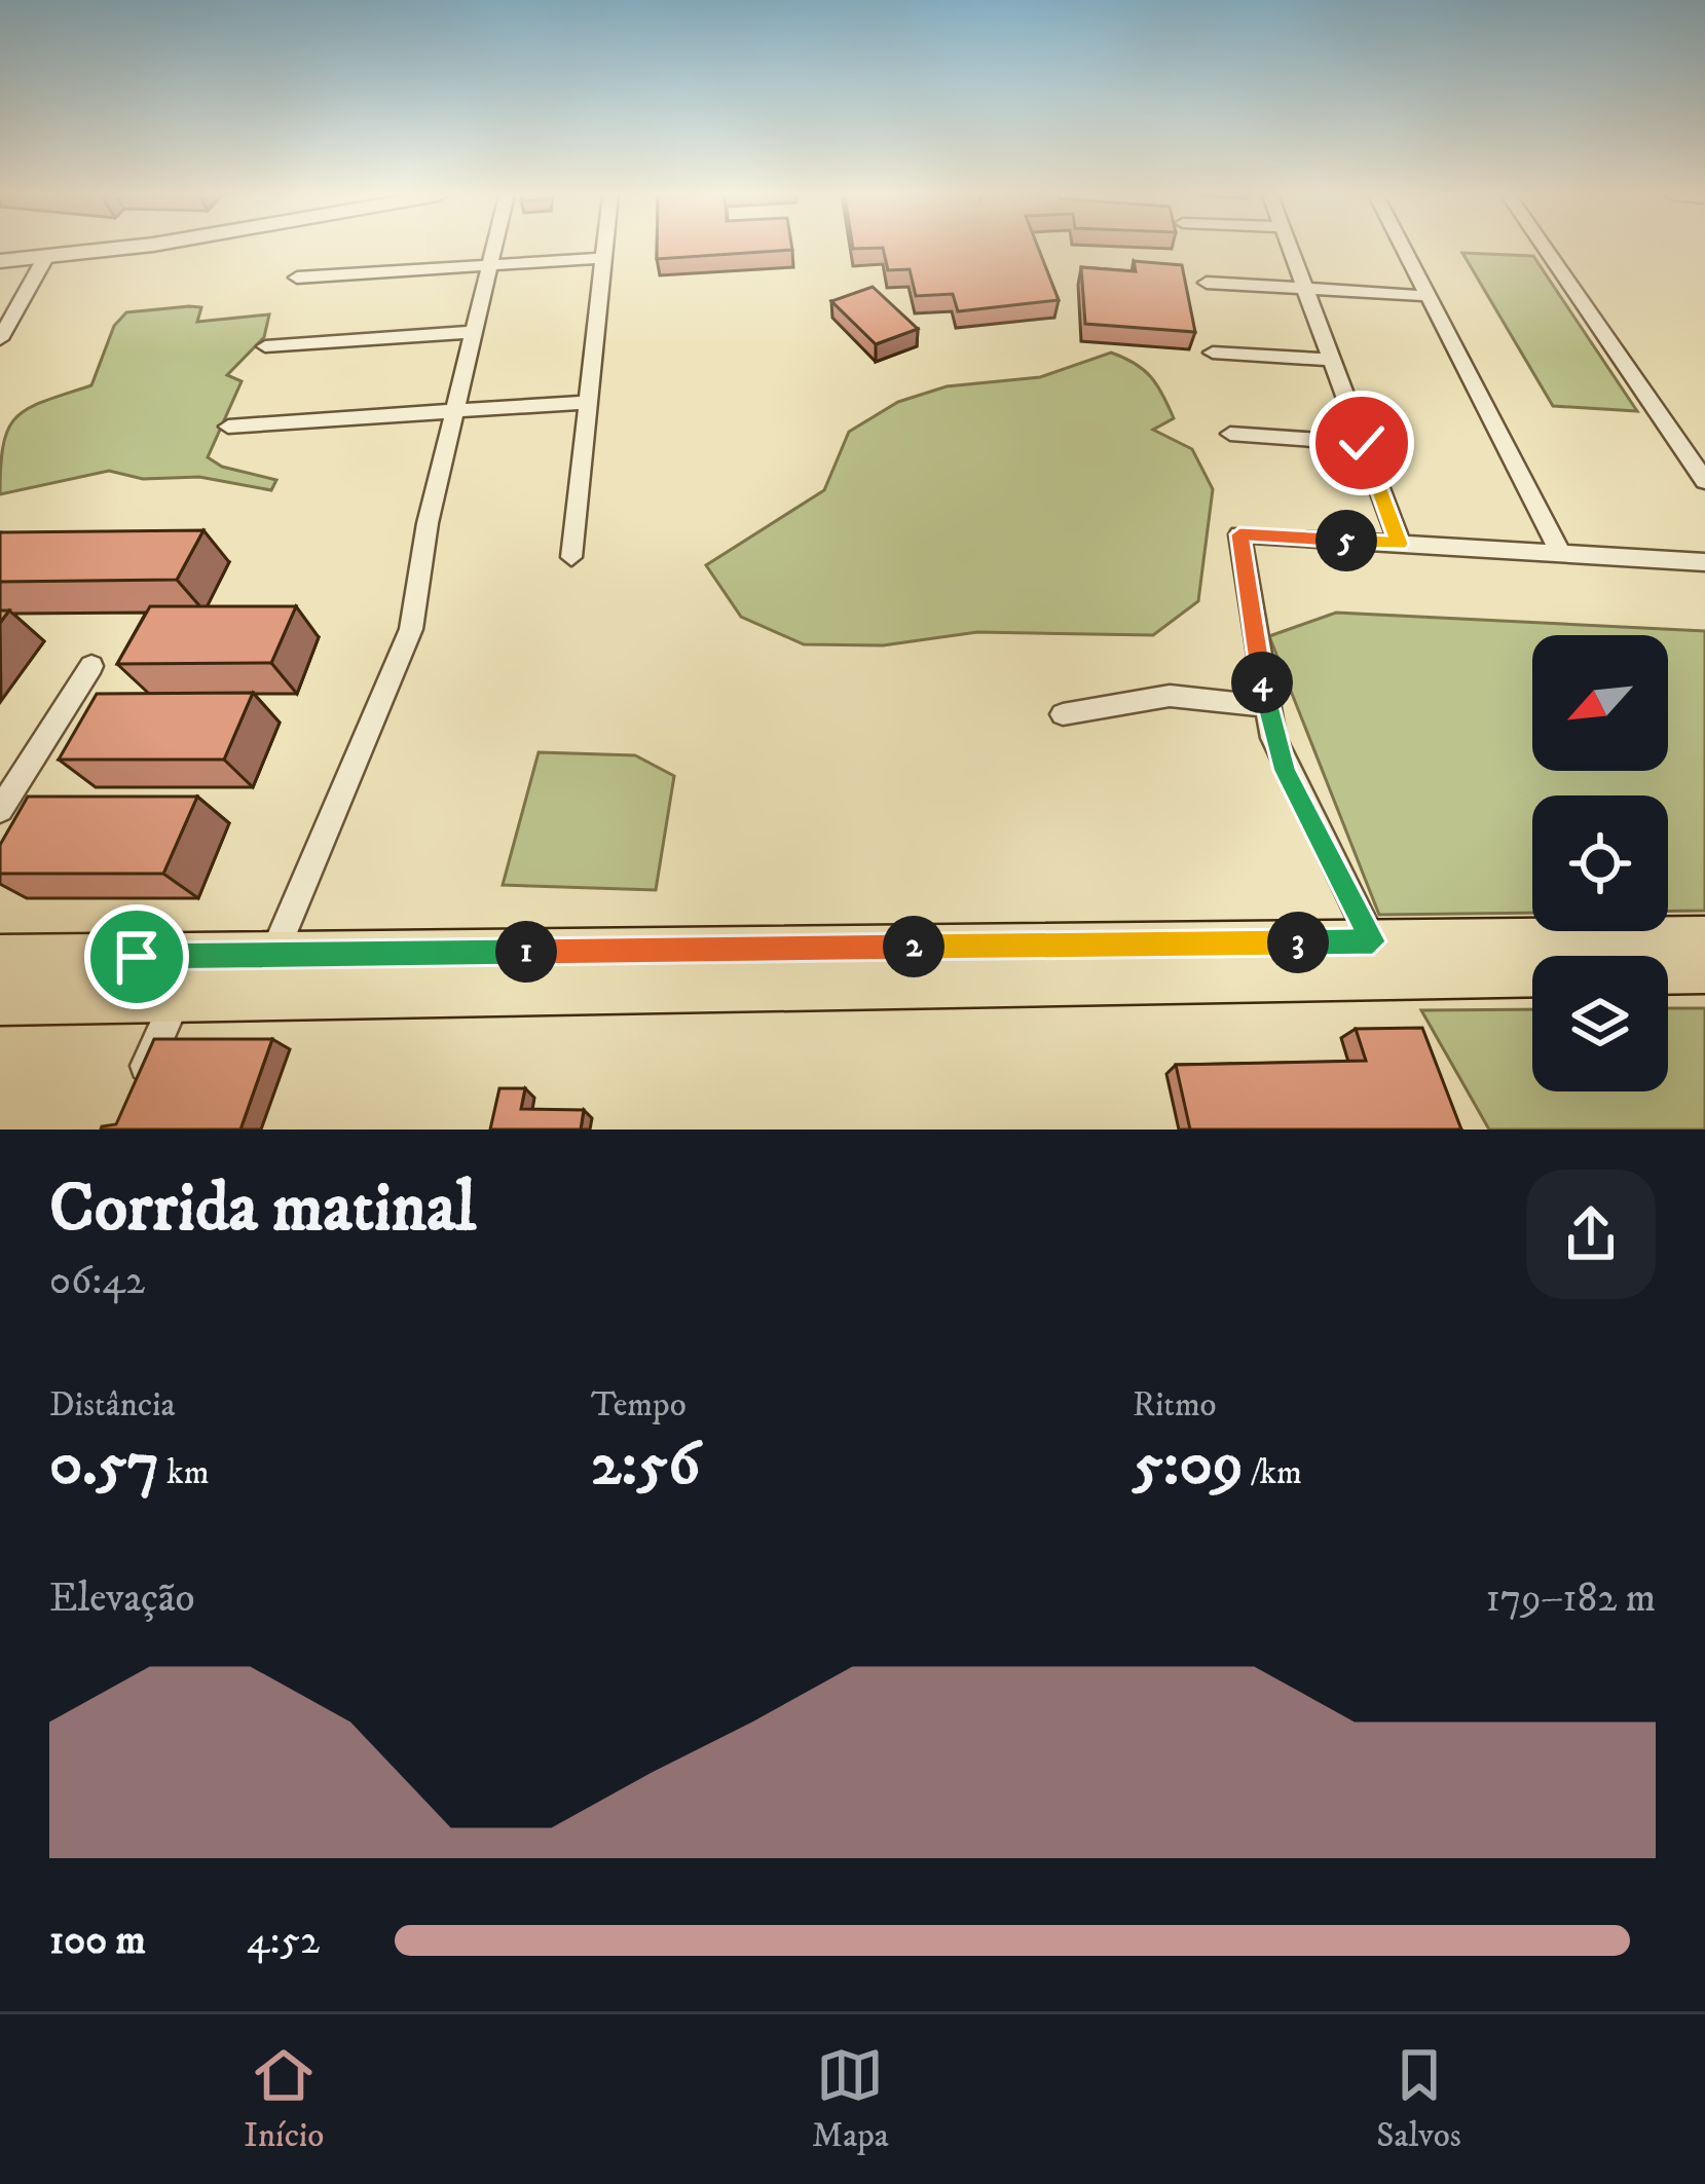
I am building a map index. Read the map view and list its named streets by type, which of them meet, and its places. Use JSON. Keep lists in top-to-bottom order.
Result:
{
  "north": "bottom left",
  "page": {
    "pins": [
      "5",
      "4",
      "3",
      "2",
      "1"
    ],
    "heading": ["Corrida matinal", "06:42"],
    "stats": [
      ["Distância", "0.57 km"],
      ["Tempo", "2:56"],
      ["Ritmo", "5:09 /km"]
    ],
    "chart": ["Elevação", "179–182 m"],
    "list": [
      {
        "name": "100 m",
        "note": "4:52"
      }
    ],
    "tabs": ["Início", "Mapa", "Salvos"]
  }
}
